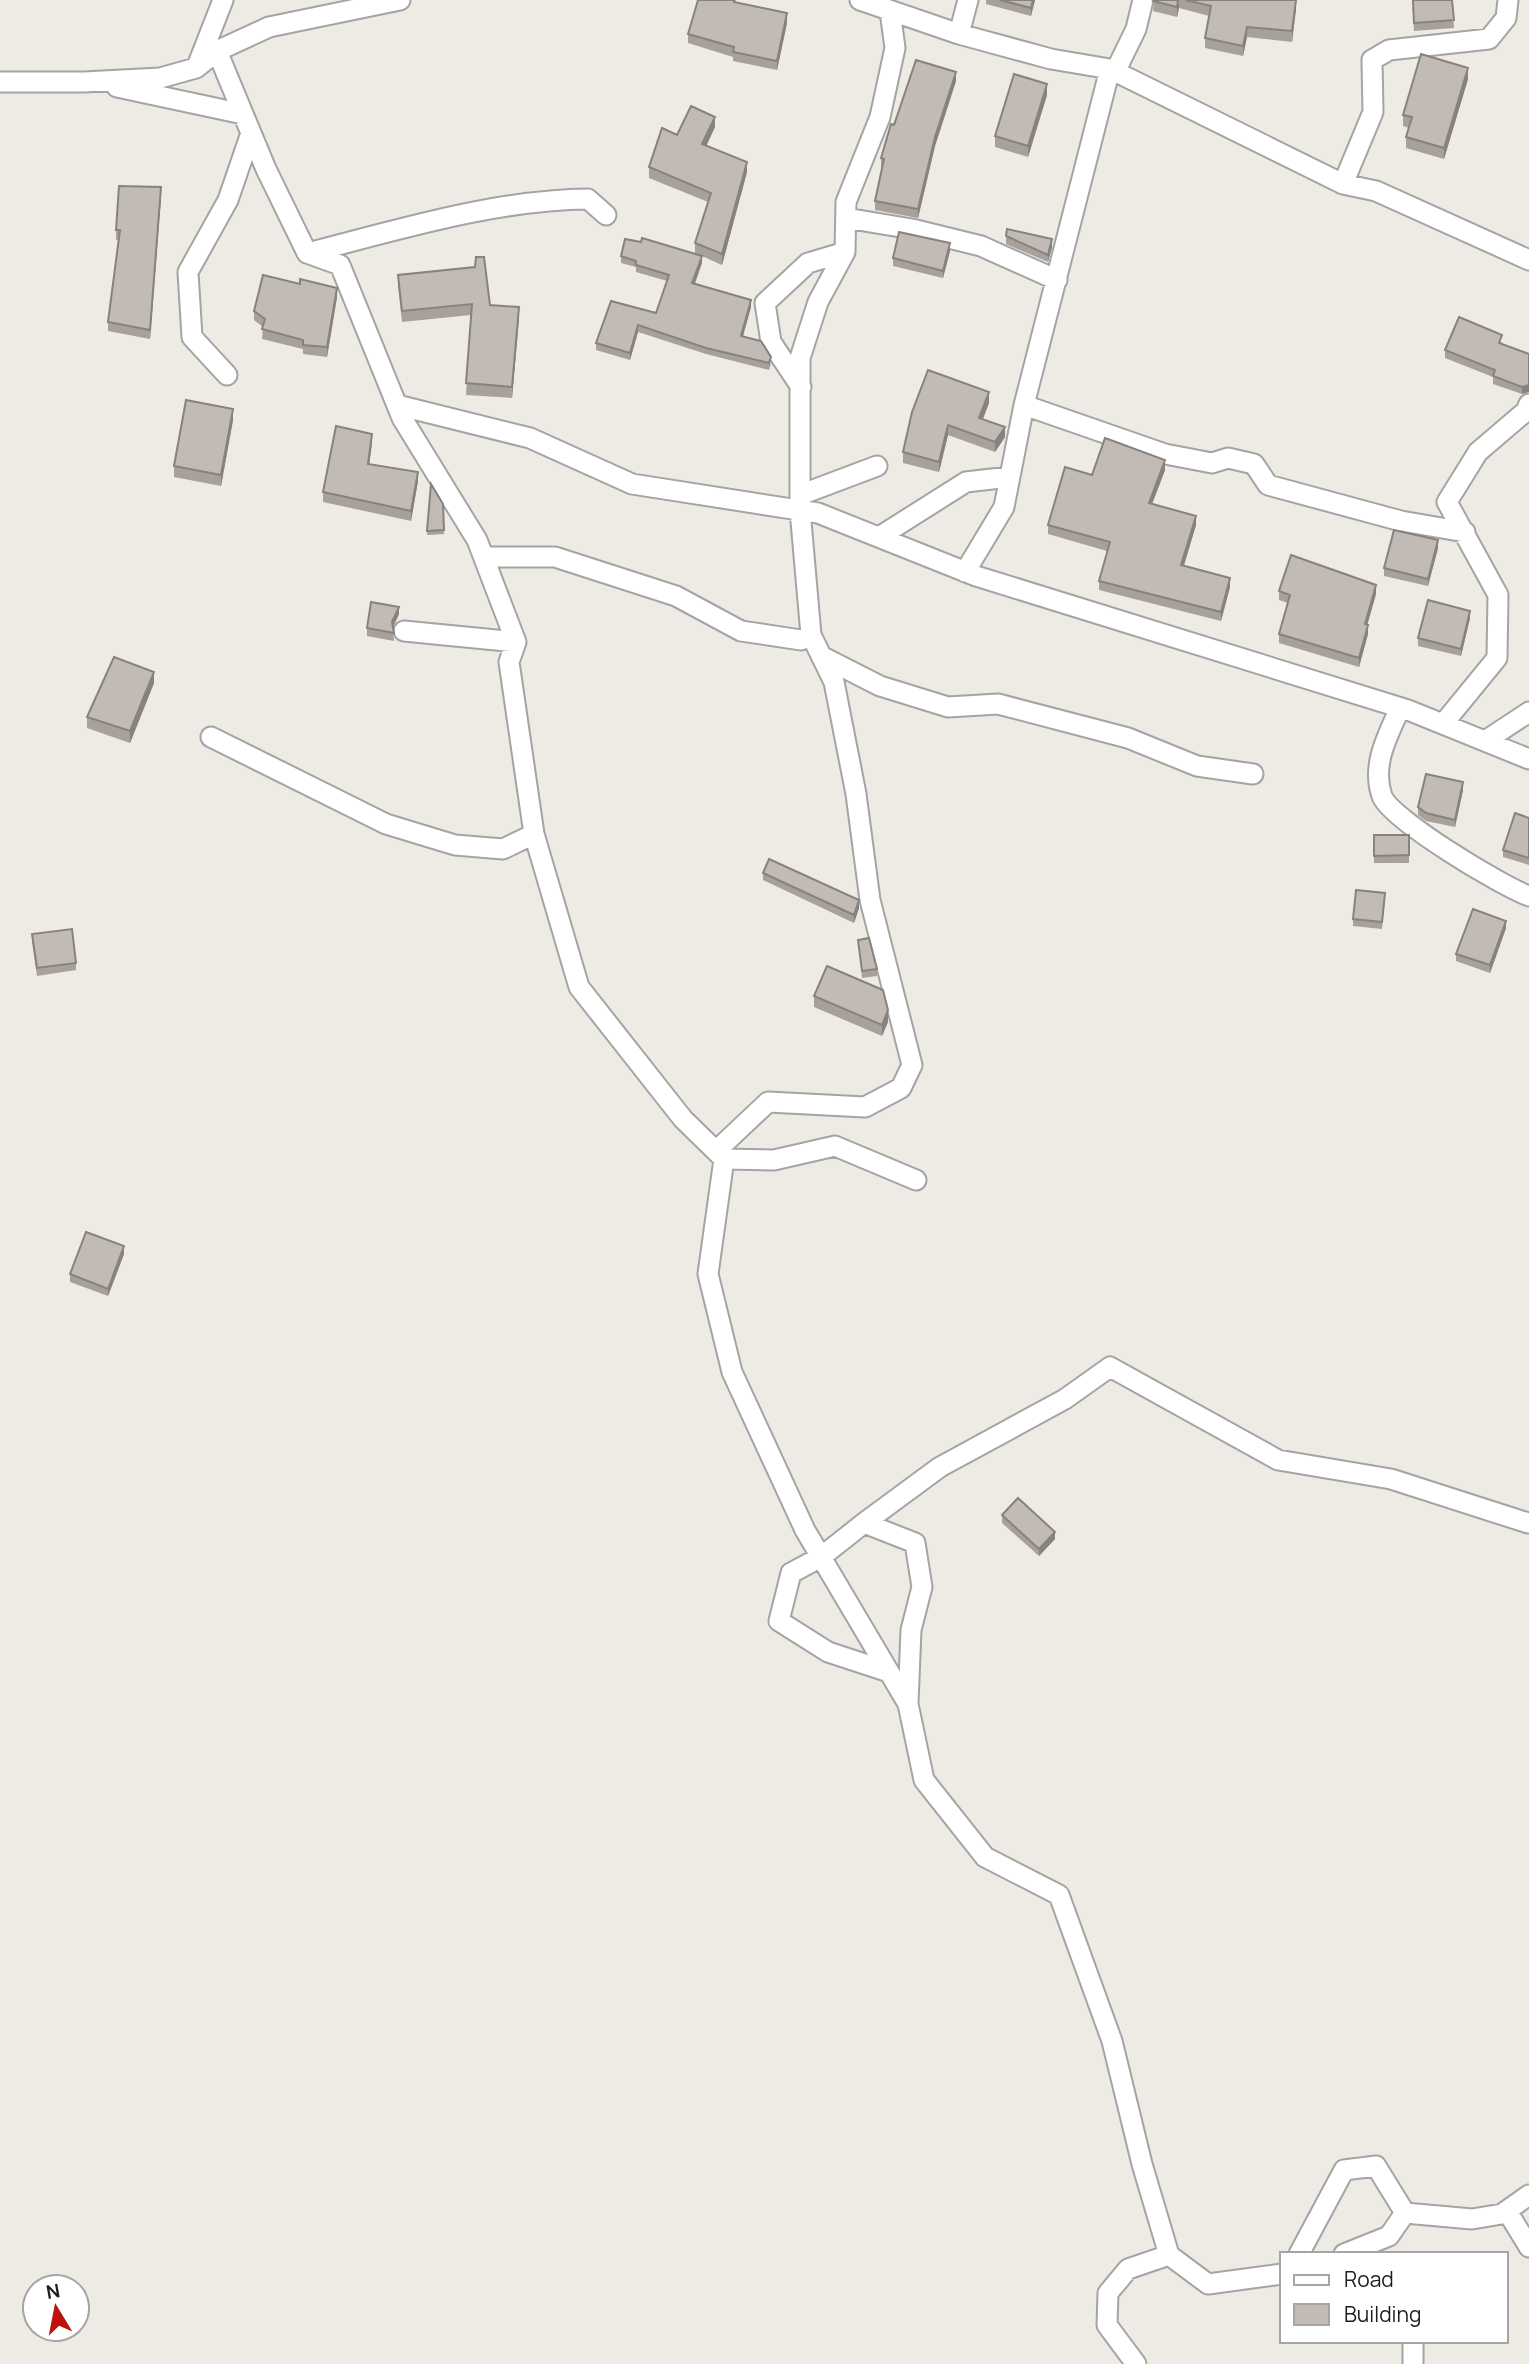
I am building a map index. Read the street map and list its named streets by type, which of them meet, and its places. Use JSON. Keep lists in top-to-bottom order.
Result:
{
  "legend": ["Road", "Building"],
  "north": "top"
}
